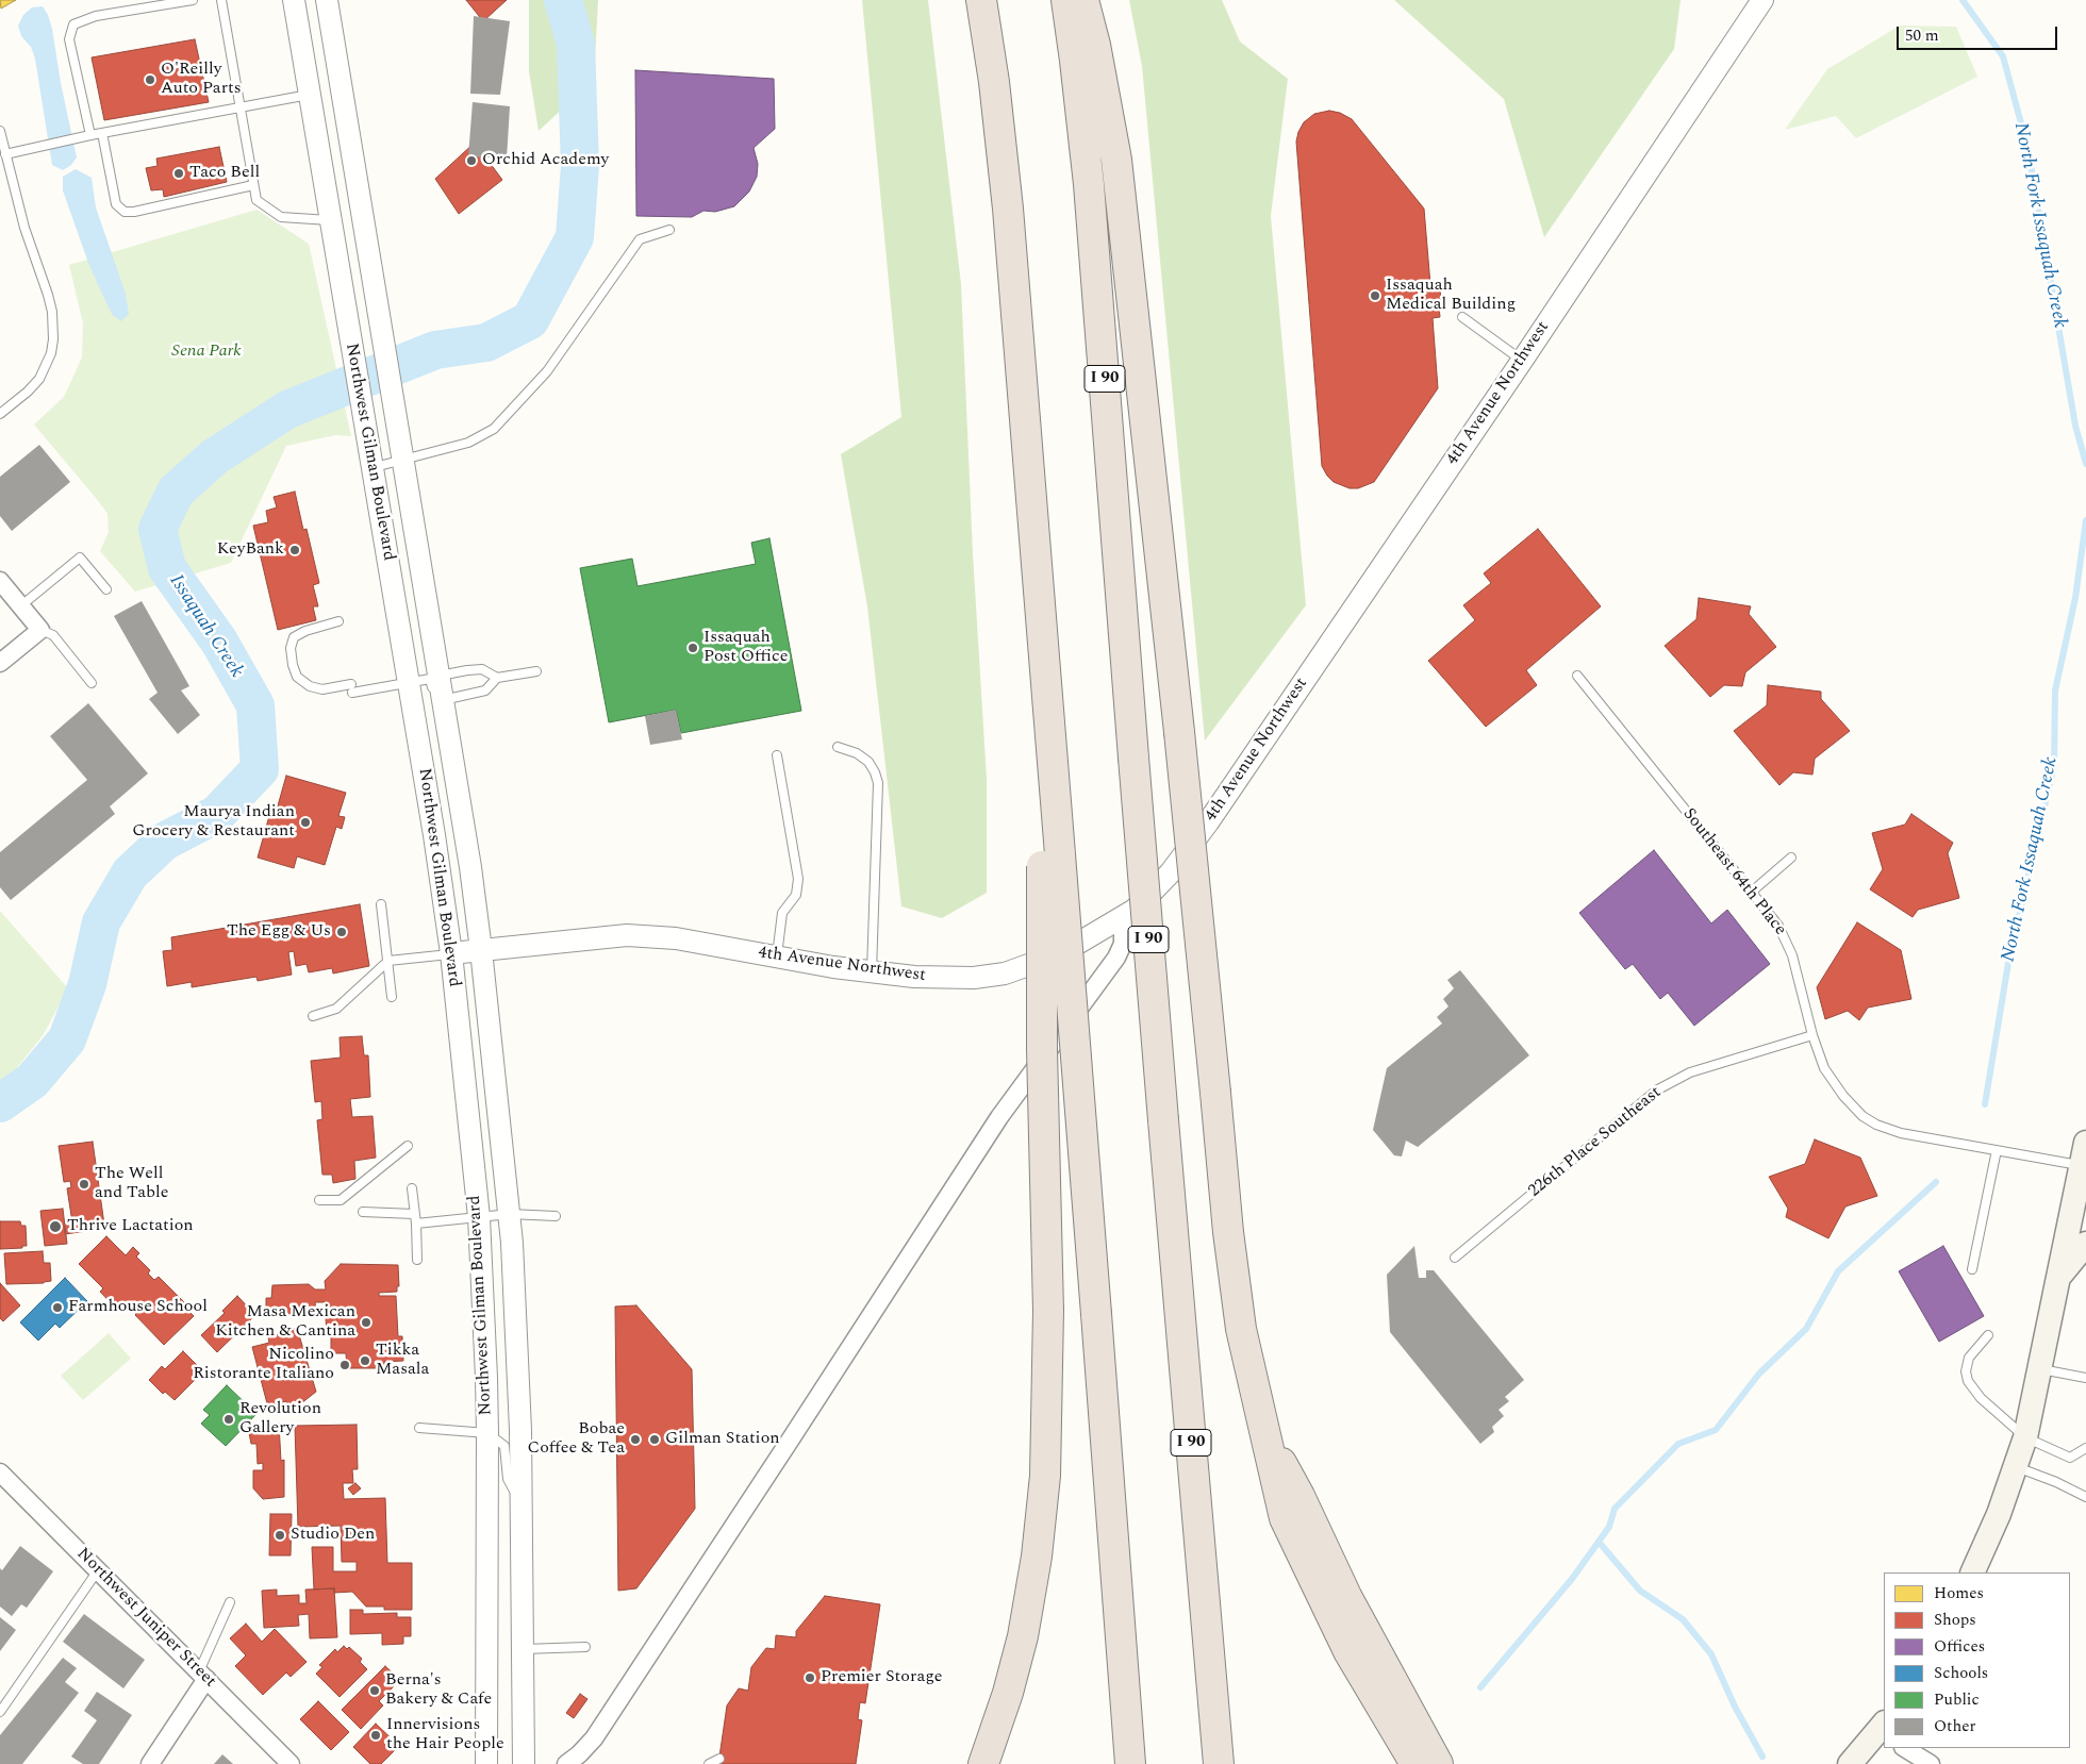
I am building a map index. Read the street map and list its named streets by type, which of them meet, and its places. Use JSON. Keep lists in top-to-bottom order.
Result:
{
  "streets": {
    "highway": ["I 90"],
    "street": ["4th Avenue Northwest", "Northwest Gilman Boulevard", "Northwest Juniper Street"],
    "lane": ["Southeast 64th Place", "226th Place Southeast"]
  },
  "crossings": [
    ["4th Avenue Northwest", "Northwest Gilman Boulevard"],
    ["Southeast 64th Place", "226th Place Southeast"]
  ],
  "water": ["North Fork Issaquah Creek", "Issaquah Creek"],
  "parks": ["Sena Park"],
  "places": [
    "O'Reilly Auto Parts",
    "Orchid Academy",
    "Taco Bell",
    "Issaquah Medical Building",
    "KeyBank",
    "Issaquah Post Office",
    "Maurya Indian Grocery & Restaurant",
    "The Egg & Us",
    "The Well and Table",
    "Thrive Lactation",
    "Farmhouse School",
    "Masa Mexican Kitchen & Cantina",
    "Tikka Masala",
    "Nicolino Ristorante Italiano",
    "Revolution Gallery",
    "Bobae Coffee & Tea",
    "Gilman Station",
    "Studio Den",
    "Premier Storage",
    "Berna's Bakery & Cafe",
    "Innervisions the Hair People"
  ],
  "legend": [
    "Homes",
    "Shops",
    "Offices",
    "Schools",
    "Public",
    "Other"
  ],
  "scale_bar": "50 m"
}
